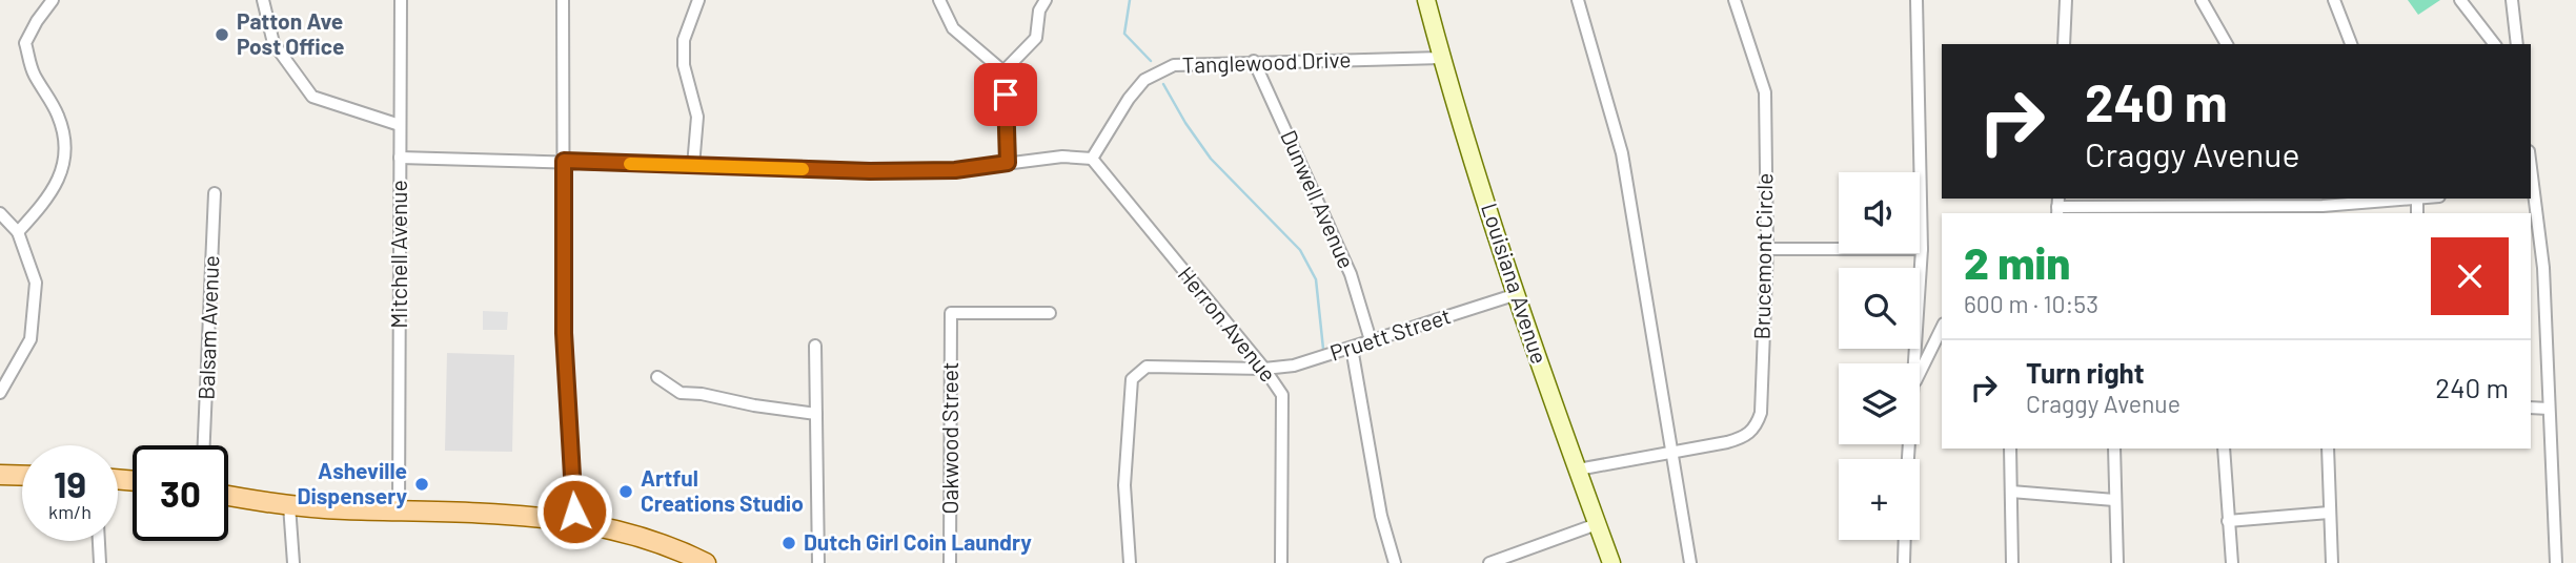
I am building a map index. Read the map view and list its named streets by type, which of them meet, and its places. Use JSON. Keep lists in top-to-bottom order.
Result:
{
  "streets": {
    "street": [
      "Tanglewood Drive",
      "Dunwell Avenue",
      "Mitchell Avenue",
      "Brucemont Circle",
      "Louisiana Avenue",
      "Herron Avenue",
      "Balsam Avenue",
      "Pruett Street",
      "Oakwood Street"
    ]
  },
  "crossings": [
    ["Tanglewood Drive", "Dunwell Avenue"],
    ["Tanglewood Drive", "Louisiana Avenue"],
    ["Tanglewood Drive", "Herron Avenue"],
    ["Dunwell Avenue", "Pruett Street"],
    ["Brucemont Circle", "Louisiana Avenue"],
    ["Louisiana Avenue", "Pruett Street"],
    ["Herron Avenue", "Pruett Street"]
  ],
  "places": [
    "Patton Ave Post Office",
    "Asheville Dispensery",
    "Artful Creations Studio",
    "Dutch Girl Coin Laundry"
  ],
  "page": {
    "turn": ["240 m", "Craggy Avenue"],
    "map_buttons": "+",
    "heading": ["2 min", "600 m · 10:53"],
    "list": [
      {
        "name": "Turn right",
        "note": "Craggy Avenue",
        "value": "240 m"
      }
    ],
    "speed": "19 km/h",
    "limit": "30"
  }
}
